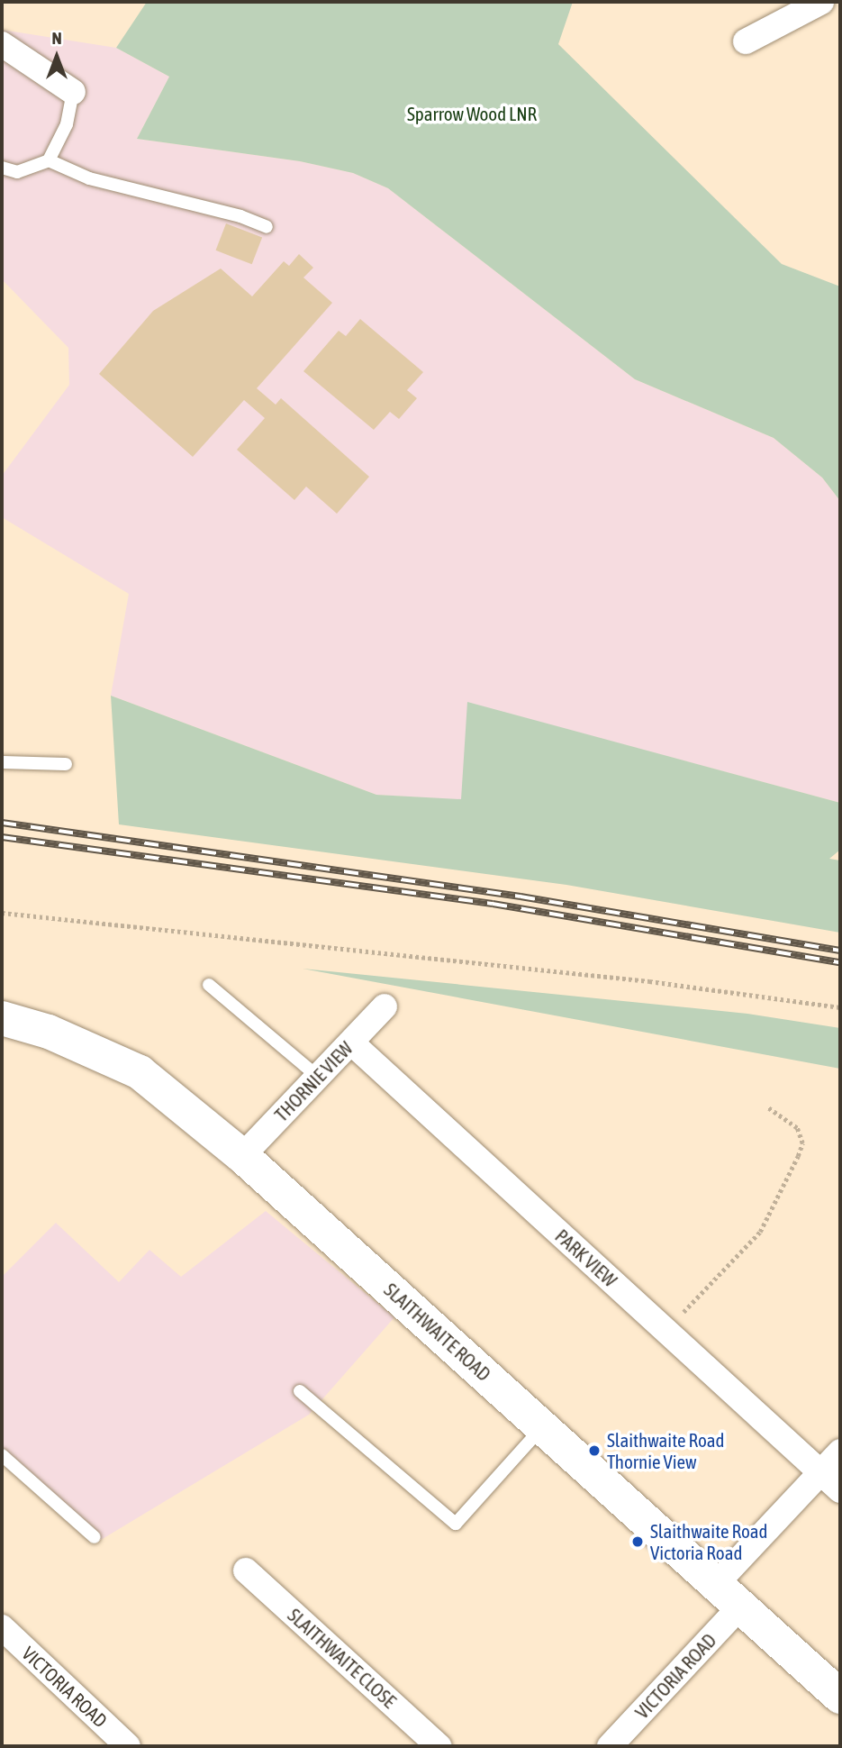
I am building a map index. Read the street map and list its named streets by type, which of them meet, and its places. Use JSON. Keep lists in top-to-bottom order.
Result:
{
  "streets": {
    "main road": ["SLAITHWAITE ROAD"],
    "street": [
      "THORNIE VIEW",
      "PARK VIEW",
      "SLAITHWAITE CLOSE",
      "VICTORIA ROAD"
    ]
  },
  "crossings": [
    ["THORNIE VIEW", "PARK VIEW"],
    ["THORNIE VIEW", "SLAITHWAITE ROAD"],
    ["PARK VIEW", "VICTORIA ROAD"],
    ["SLAITHWAITE ROAD", "VICTORIA ROAD"]
  ],
  "parks": ["Sparrow Wood LNR"],
  "places": ["Slaithwaite Road Thornie View", "Slaithwaite Road Victoria Road"],
  "north": "top"
}
